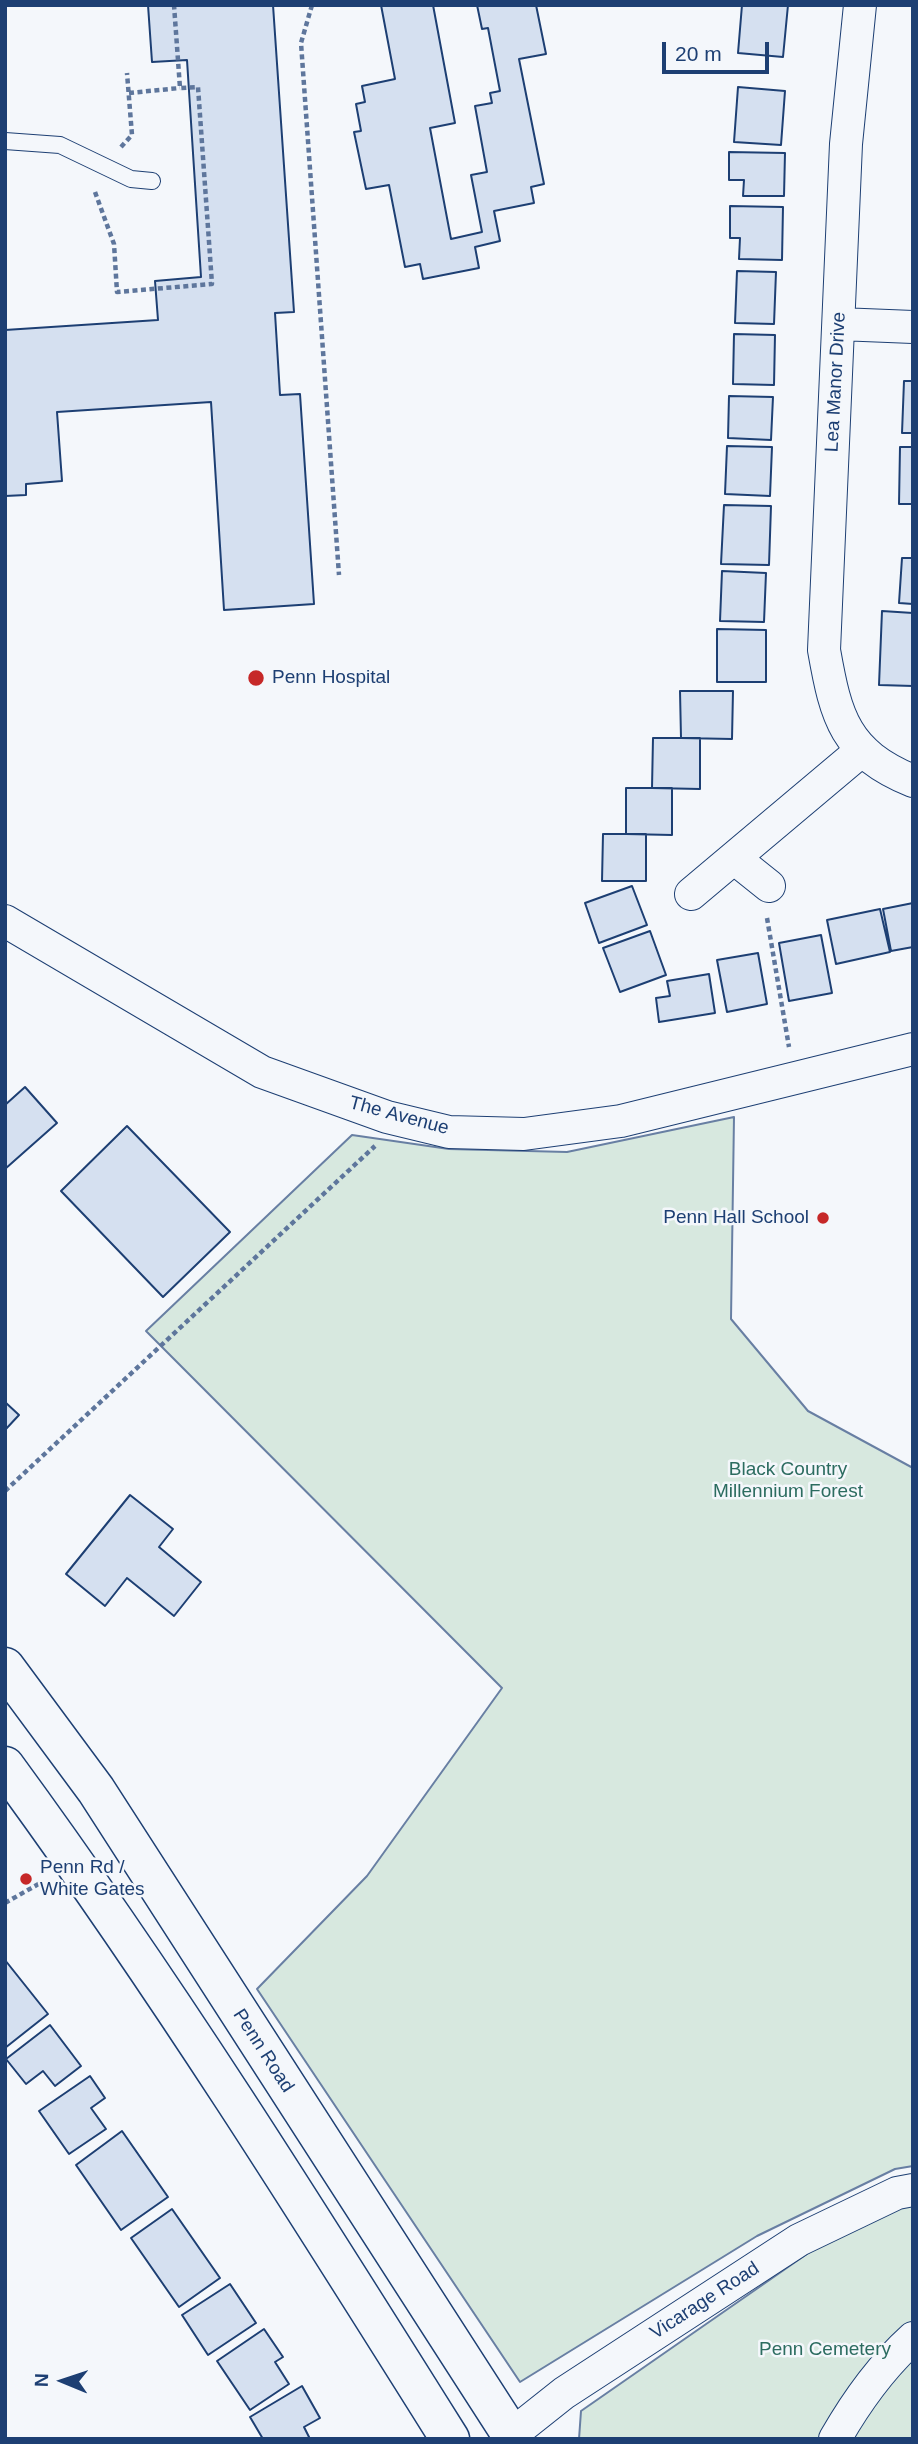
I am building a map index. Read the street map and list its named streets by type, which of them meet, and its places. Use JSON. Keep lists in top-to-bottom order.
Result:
{
  "streets": {
    "highway": ["Penn Road"],
    "street": ["Lea Manor Drive", "The Avenue", "Vicarage Road"]
  },
  "crossings": [
    ["Penn Road", "Vicarage Road"]
  ],
  "parks": ["Black Country Millennium Forest", "Penn Cemetery"],
  "places": ["Penn Hospital", "Penn Hall School", "Penn Rd / White Gates"],
  "scale_bar": "20 m",
  "north": "left"
}
